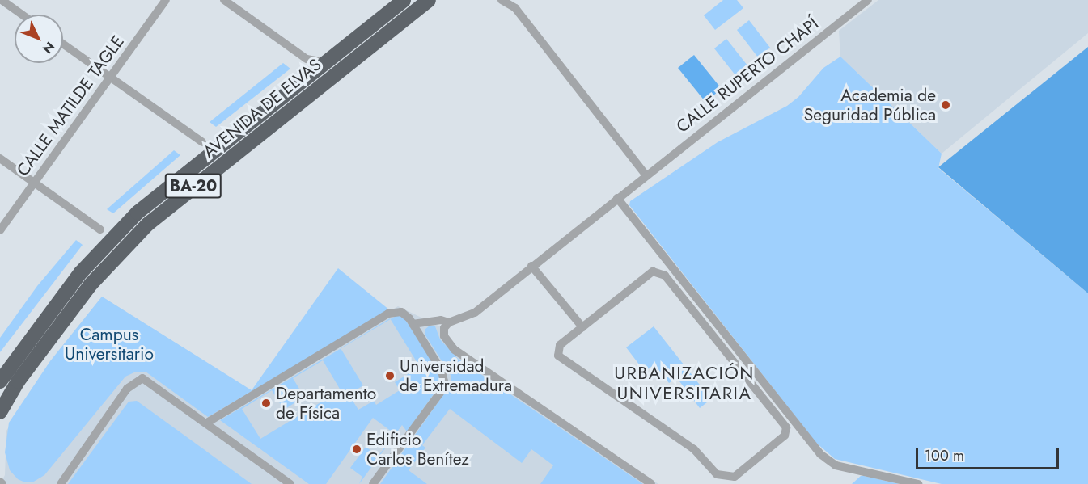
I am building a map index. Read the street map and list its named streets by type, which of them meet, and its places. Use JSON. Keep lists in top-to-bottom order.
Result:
{
  "streets": {
    "highway": ["AVENIDA DE ELVAS", "BA-20"],
    "street": ["CALLE RUPERTO CHAPÍ", "CALLE MATILDE TAGLE"]
  },
  "districts": ["URBANIZACIÓN UNIVERSITARIA"],
  "parks": ["Campus Universitario"],
  "places": [
    "Academia de Seguridad Pública",
    "Universidad de Extremadura",
    "Departamento de Física",
    "Edificio Carlos Benítez"
  ],
  "scale_bar": "100 m",
  "north": "bottom right"
}
